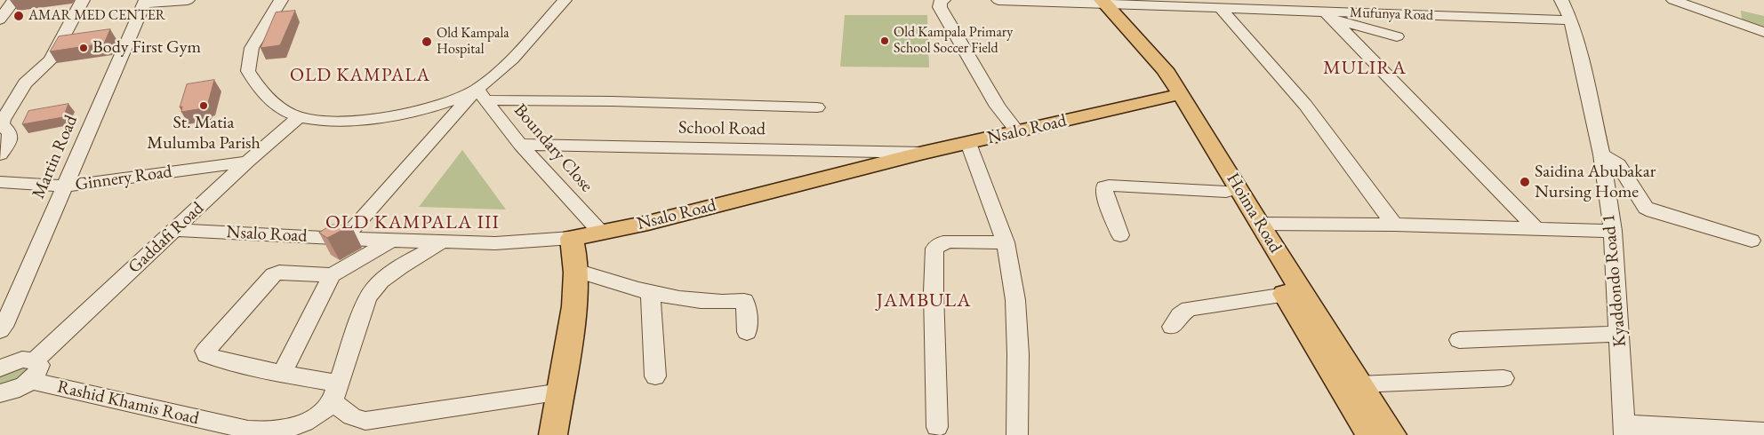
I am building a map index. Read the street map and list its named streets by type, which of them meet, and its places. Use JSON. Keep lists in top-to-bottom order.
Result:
{
  "streets": {
    "main road": ["Nsalo Road", "Hoima Road"],
    "street": [
      "Mufunya Road",
      "School Road",
      "Boundary Close",
      "Martin Road",
      "Ginnery Road",
      "Gaddafi Road",
      "Kyaddondo Road 1",
      "Rashid Khamis Road"
    ]
  },
  "crossings": [
    ["Mufunya Road", "Hoima Road"],
    ["Mufunya Road", "Kyaddondo Road 1"],
    ["School Road", "Nsalo Road"],
    ["School Road", "Boundary Close"],
    ["Nsalo Road", "Boundary Close"],
    ["Nsalo Road", "Hoima Road"],
    ["Nsalo Road", "Gaddafi Road"],
    ["Nsalo Road", "Rashid Khamis Road"],
    ["Martin Road", "Ginnery Road"],
    ["Ginnery Road", "Gaddafi Road"]
  ],
  "districts": [
    "MULIRA",
    "OLD KAMPALA",
    "OLD KAMPALA III",
    "JAMBULA"
  ],
  "places": [
    "AMAR MED CENTER",
    "Old Kampala Primary School Soccer Field",
    "Old Kampala Hospital",
    "Body First Gym",
    "St. Matia Mulumba Parish",
    "Saidina Abubakar Nursing Home"
  ]
}
